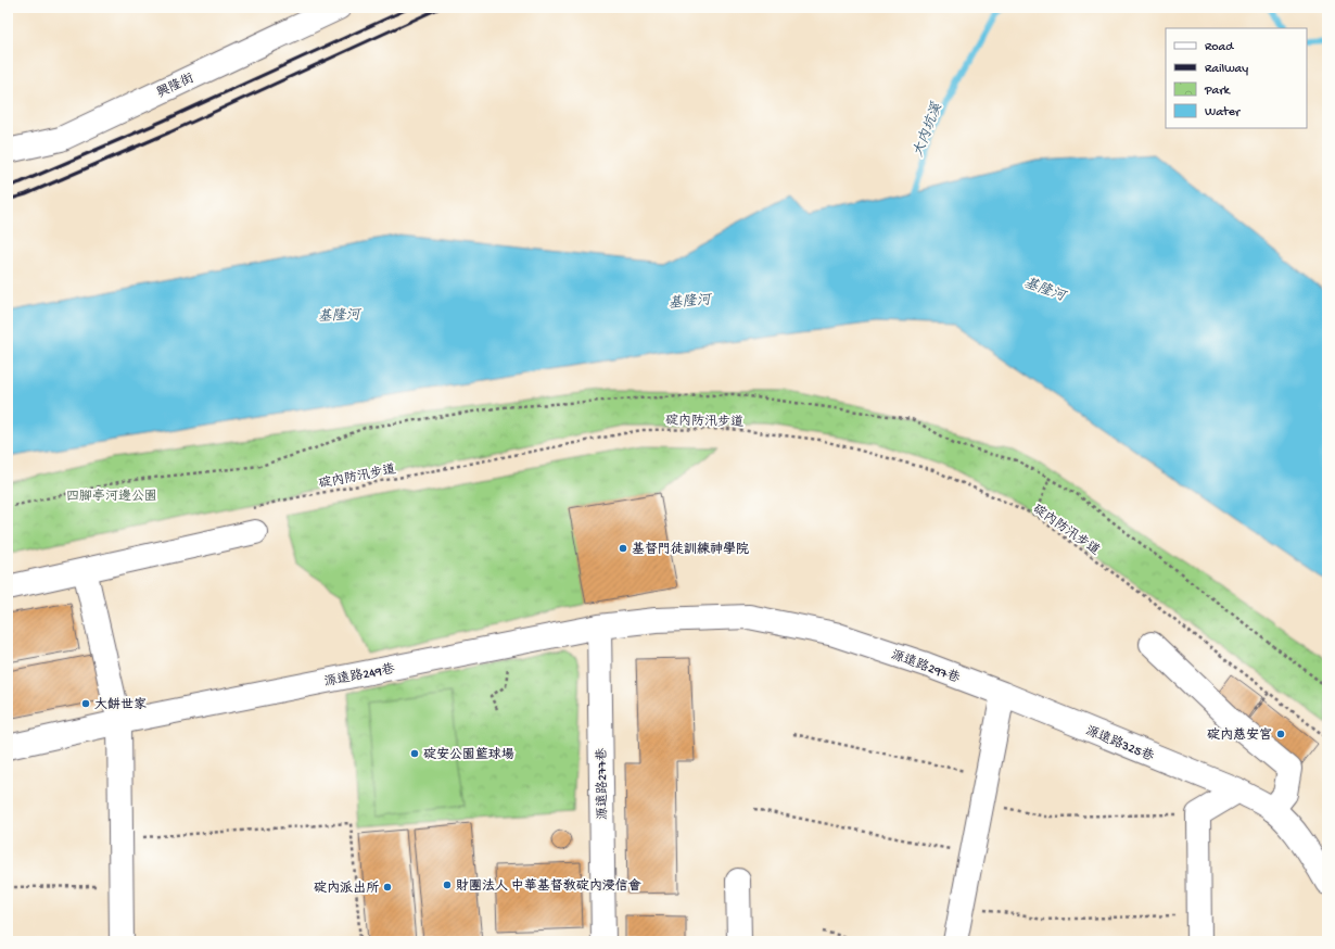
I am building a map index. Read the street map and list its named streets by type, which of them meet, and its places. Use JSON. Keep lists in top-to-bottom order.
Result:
{
  "streets": {
    "street": [
      "興隆街",
      "源遠路297巷",
      "源遠路249巷",
      "源遠路325巷",
      "源遠路277巷"
    ],
    "path": ["碇內防汛步道"]
  },
  "crossings": [
    ["源遠路297巷", "源遠路249巷"],
    ["源遠路297巷", "源遠路325巷"],
    ["源遠路297巷", "源遠路277巷"],
    ["源遠路249巷", "源遠路277巷"]
  ],
  "water": ["大內坑溪", "基隆河"],
  "parks": ["四腳亭河邊公園"],
  "places": [
    "基督門徒訓練神學院",
    "大餅世家",
    "碇內慈安宮",
    "碇安公園籃球場",
    "財團法人 中華基督教碇內浸信會",
    "碇內派出所"
  ],
  "legend": [
    "Road",
    "Railway",
    "Park",
    "Water"
  ]
}
